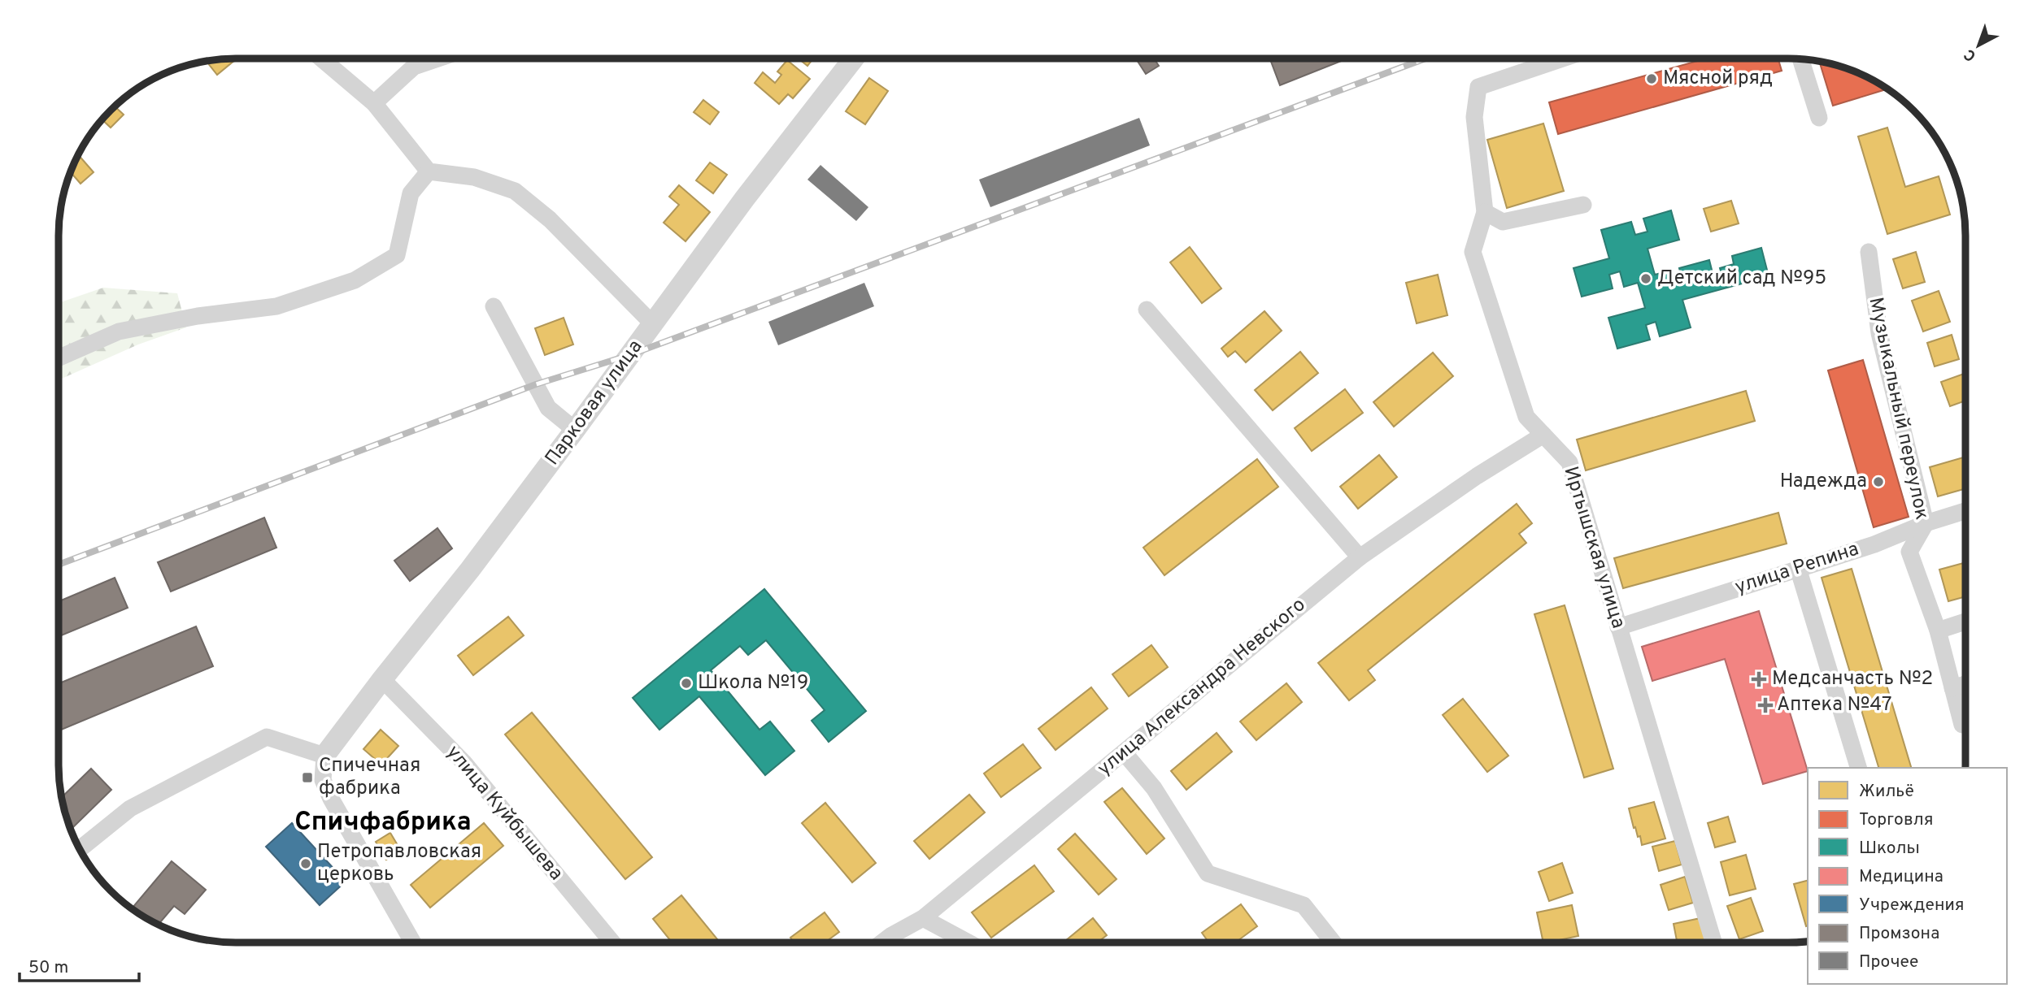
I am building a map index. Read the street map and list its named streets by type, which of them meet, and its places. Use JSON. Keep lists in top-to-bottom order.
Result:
{
  "streets": {
    "street": [
      "Парковая улица",
      "Музыкальный переулок",
      "Иртышская улица",
      "улица Репина",
      "улица Александра Невского",
      "улица Куйбышева"
    ]
  },
  "crossings": [
    ["Парковая улица", "улица Куйбышева"],
    ["Музыкальный переулок", "улица Репина"],
    ["Иртышская улица", "улица Репина"],
    ["Иртышская улица", "улица Александра Невского"]
  ],
  "districts": ["Спичфабрика"],
  "places": {
    "other": [
      "Мясной ряд",
      "Детский сад №95",
      "Надежда",
      "Школа №19",
      "Петропавловская церковь"
    ],
    "health": ["Медсанчасть №2", "Аптека №47"],
    "transit": ["Спичечная фабрика"]
  },
  "legend": [
    "Жильё",
    "Торговля",
    "Школы",
    "Медицина",
    "Учреждения",
    "Промзона",
    "Прочее"
  ],
  "scale_bar": "50 m",
  "north": "bottom left"
}
